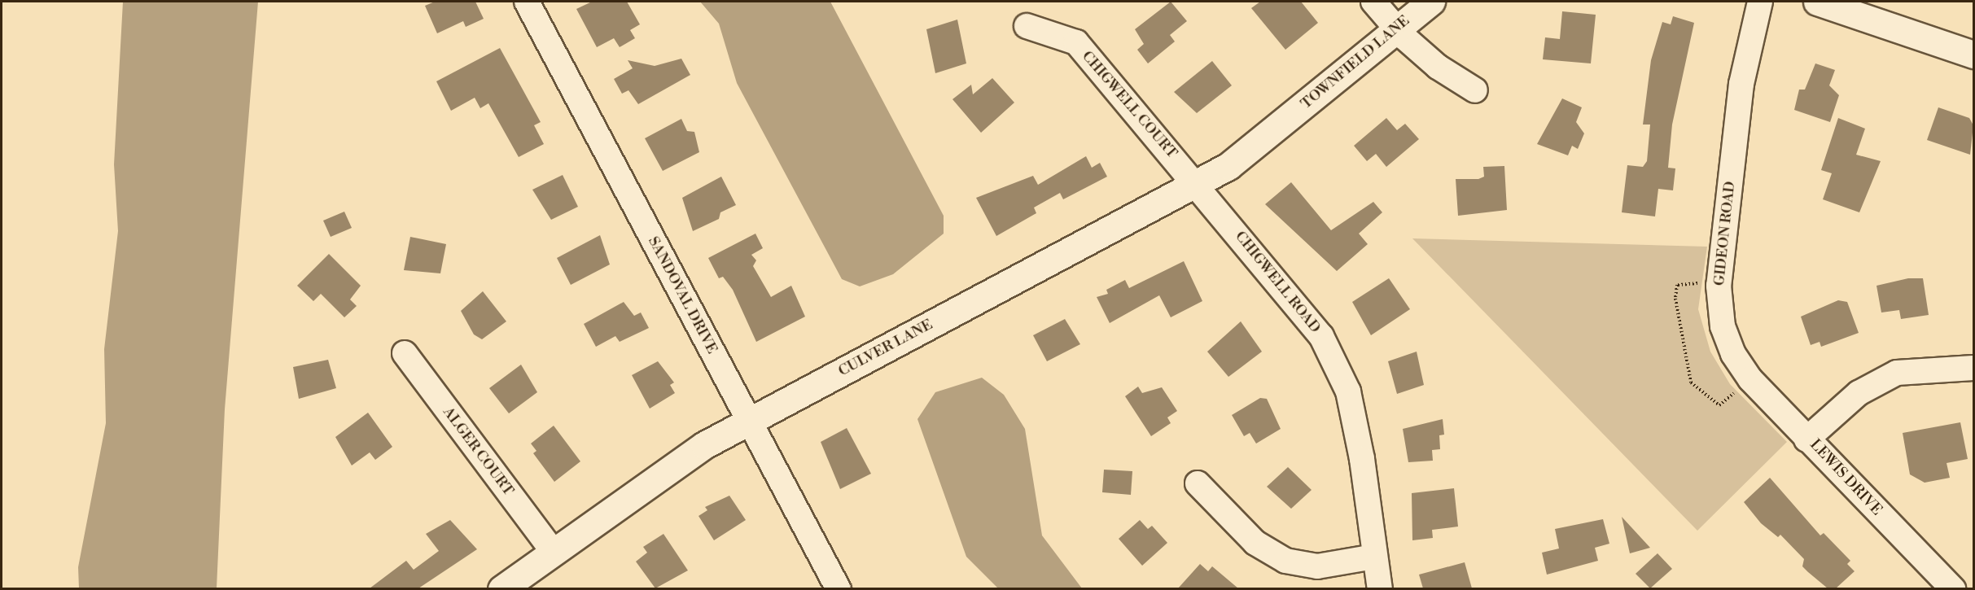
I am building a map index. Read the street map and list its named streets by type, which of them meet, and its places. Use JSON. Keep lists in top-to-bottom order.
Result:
{
  "streets": {
    "street": [
      "TOWNFIELD LANE",
      "CHIGWELL COURT",
      "GIDEON ROAD",
      "CHIGWELL ROAD",
      "SANDOVAL DRIVE",
      "CULVER LANE",
      "ALGER COURT",
      "LEWIS DRIVE"
    ]
  },
  "crossings": [
    ["TOWNFIELD LANE", "CULVER LANE"],
    ["CHIGWELL COURT", "CHIGWELL ROAD"],
    ["CHIGWELL COURT", "CULVER LANE"],
    ["GIDEON ROAD", "LEWIS DRIVE"],
    ["CHIGWELL ROAD", "CULVER LANE"],
    ["SANDOVAL DRIVE", "CULVER LANE"],
    ["CULVER LANE", "ALGER COURT"]
  ]
}
